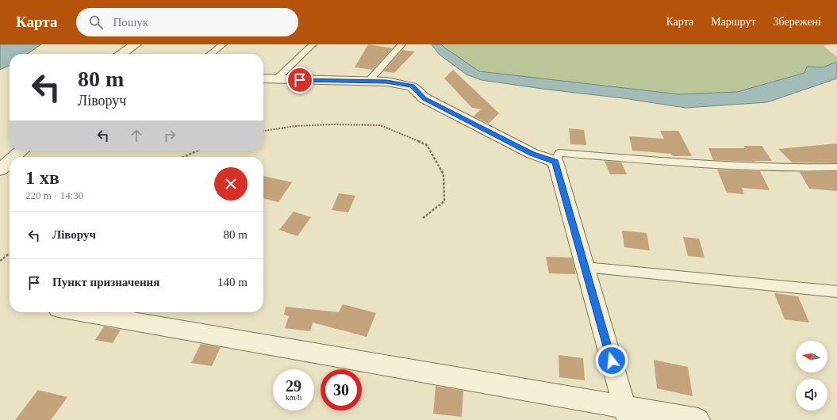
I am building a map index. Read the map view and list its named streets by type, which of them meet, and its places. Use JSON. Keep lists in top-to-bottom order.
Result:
{
  "north": "left",
  "page": {
    "header": "Карта",
    "search": "Пошук",
    "nav": ["Карта", "Маршрут", "Збережені"],
    "turn": ["80 m", "Ліворуч"],
    "heading": ["1 хв", "220 m · 14:30"],
    "list": [
      {
        "name": "Ліворуч",
        "value": "80 m"
      },
      {
        "name": "Пункт призначення",
        "value": "140 m"
      }
    ],
    "speed": "29 km/h",
    "limit": "30"
  }
}
